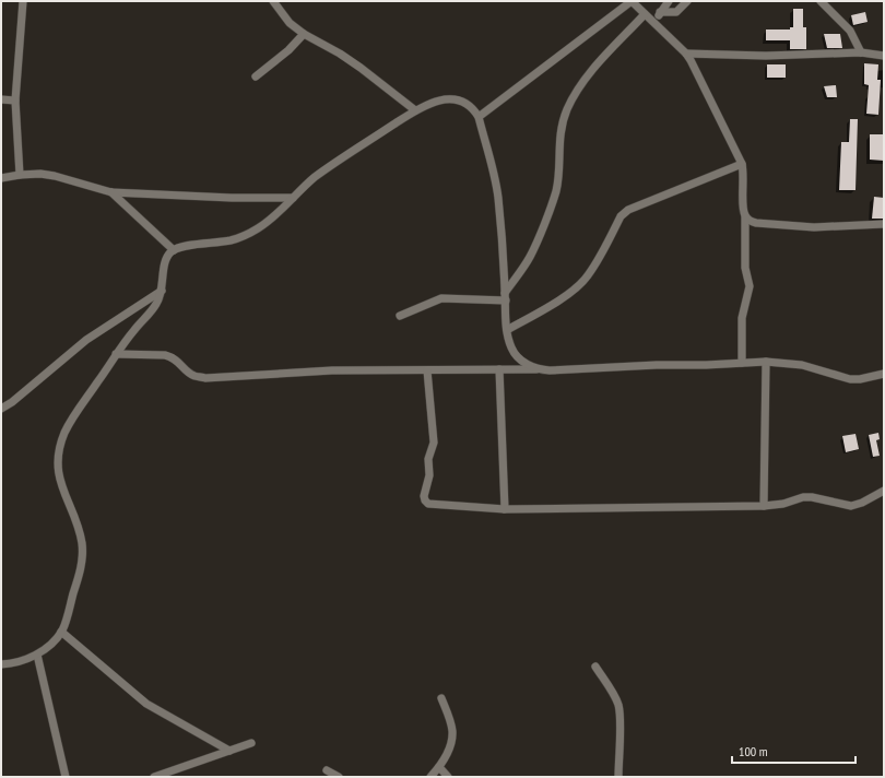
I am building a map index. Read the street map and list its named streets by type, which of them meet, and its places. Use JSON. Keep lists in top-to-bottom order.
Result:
{
  "scale_bar": "100 m"
}
